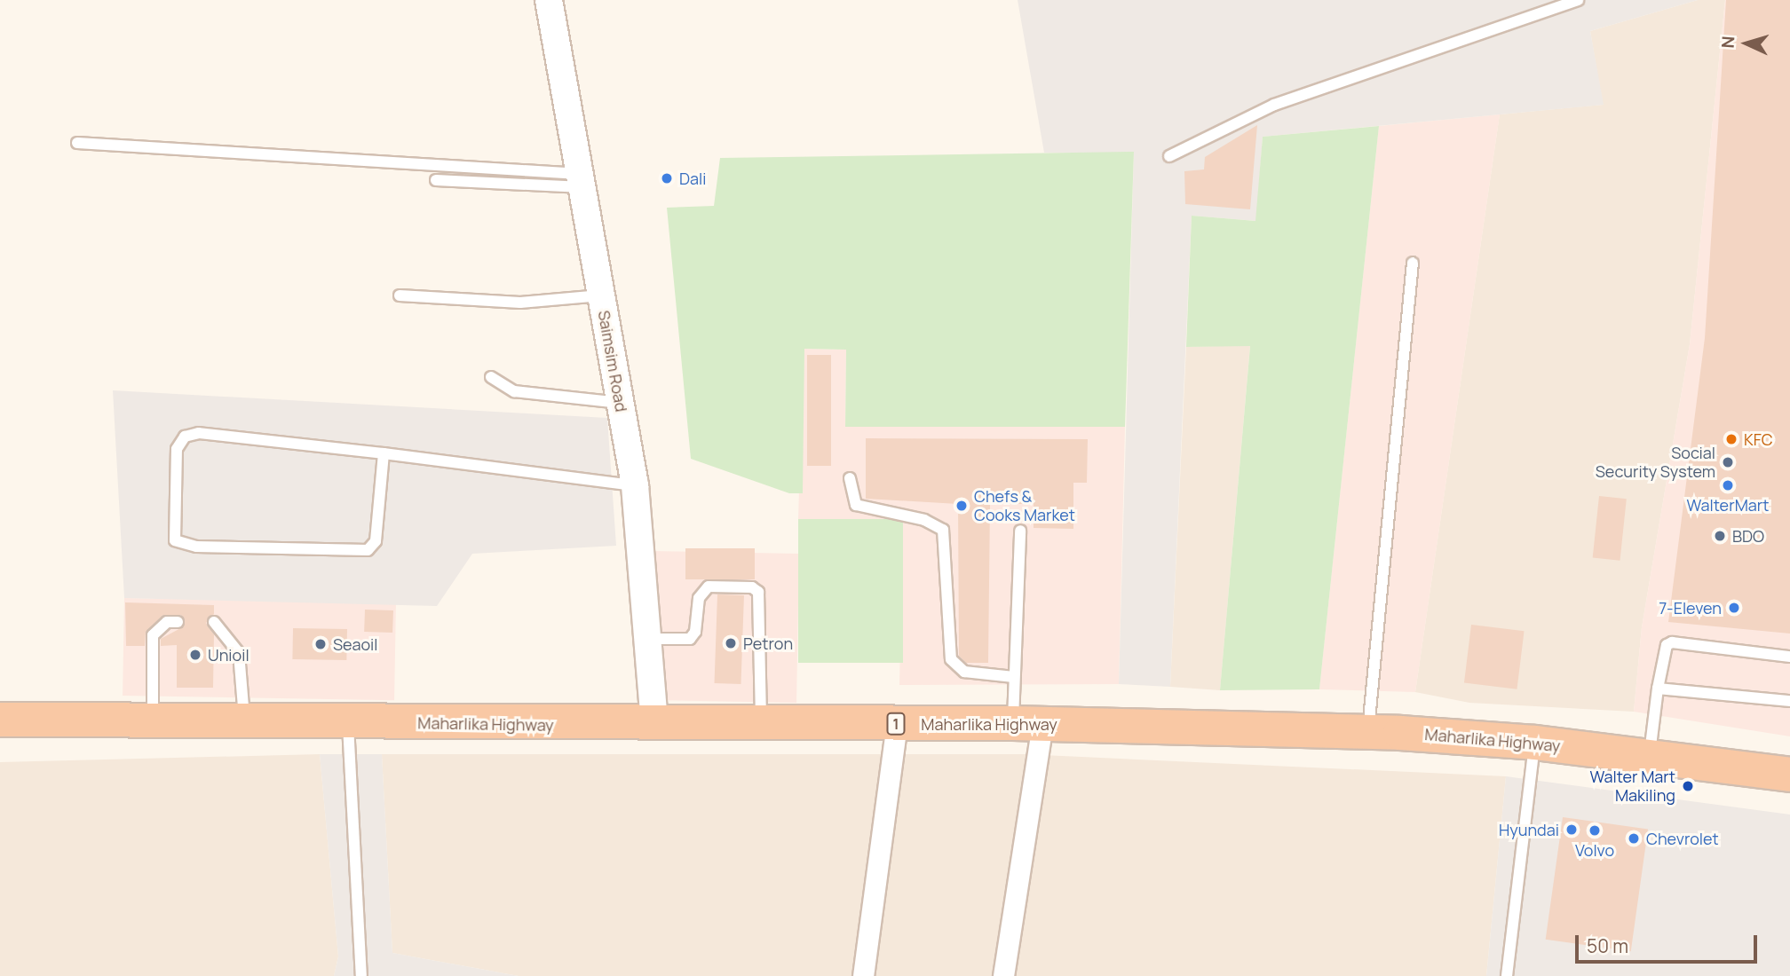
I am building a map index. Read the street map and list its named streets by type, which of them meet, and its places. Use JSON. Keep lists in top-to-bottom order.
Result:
{
  "streets": {
    "highway": ["Maharlika Highway", "1"],
    "street": ["Saimsim Road"]
  },
  "crossings": [
    ["Saimsim Road", "Maharlika Highway"]
  ],
  "places": [
    "Dali",
    "KFC",
    "Social Security System",
    "WalterMart",
    "Chefs & Cooks Market",
    "BDO",
    "7-Eleven",
    "Petron",
    "Seaoil",
    "Unioil",
    "Walter Mart Makiling",
    "Hyundai",
    "Volvo",
    "Chevrolet"
  ],
  "scale_bar": "50 m",
  "north": "left"
}
